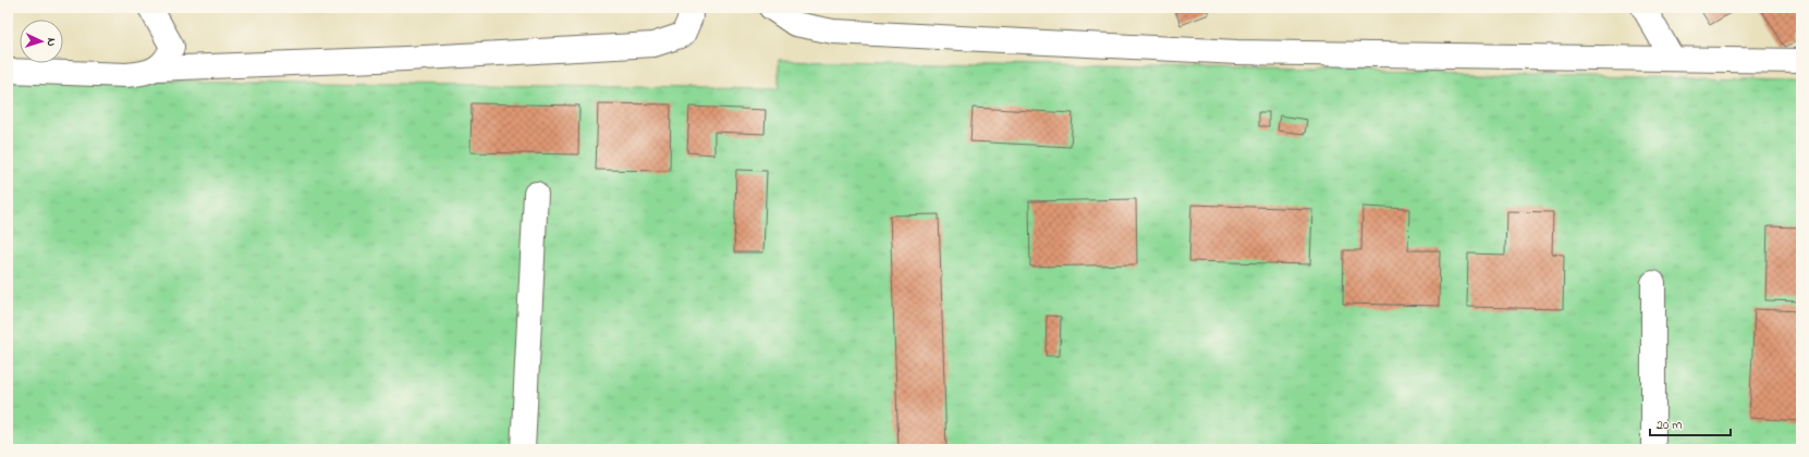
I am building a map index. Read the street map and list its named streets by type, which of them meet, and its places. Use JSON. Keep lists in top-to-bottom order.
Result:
{
  "scale_bar": "20 m",
  "north": "right"
}
